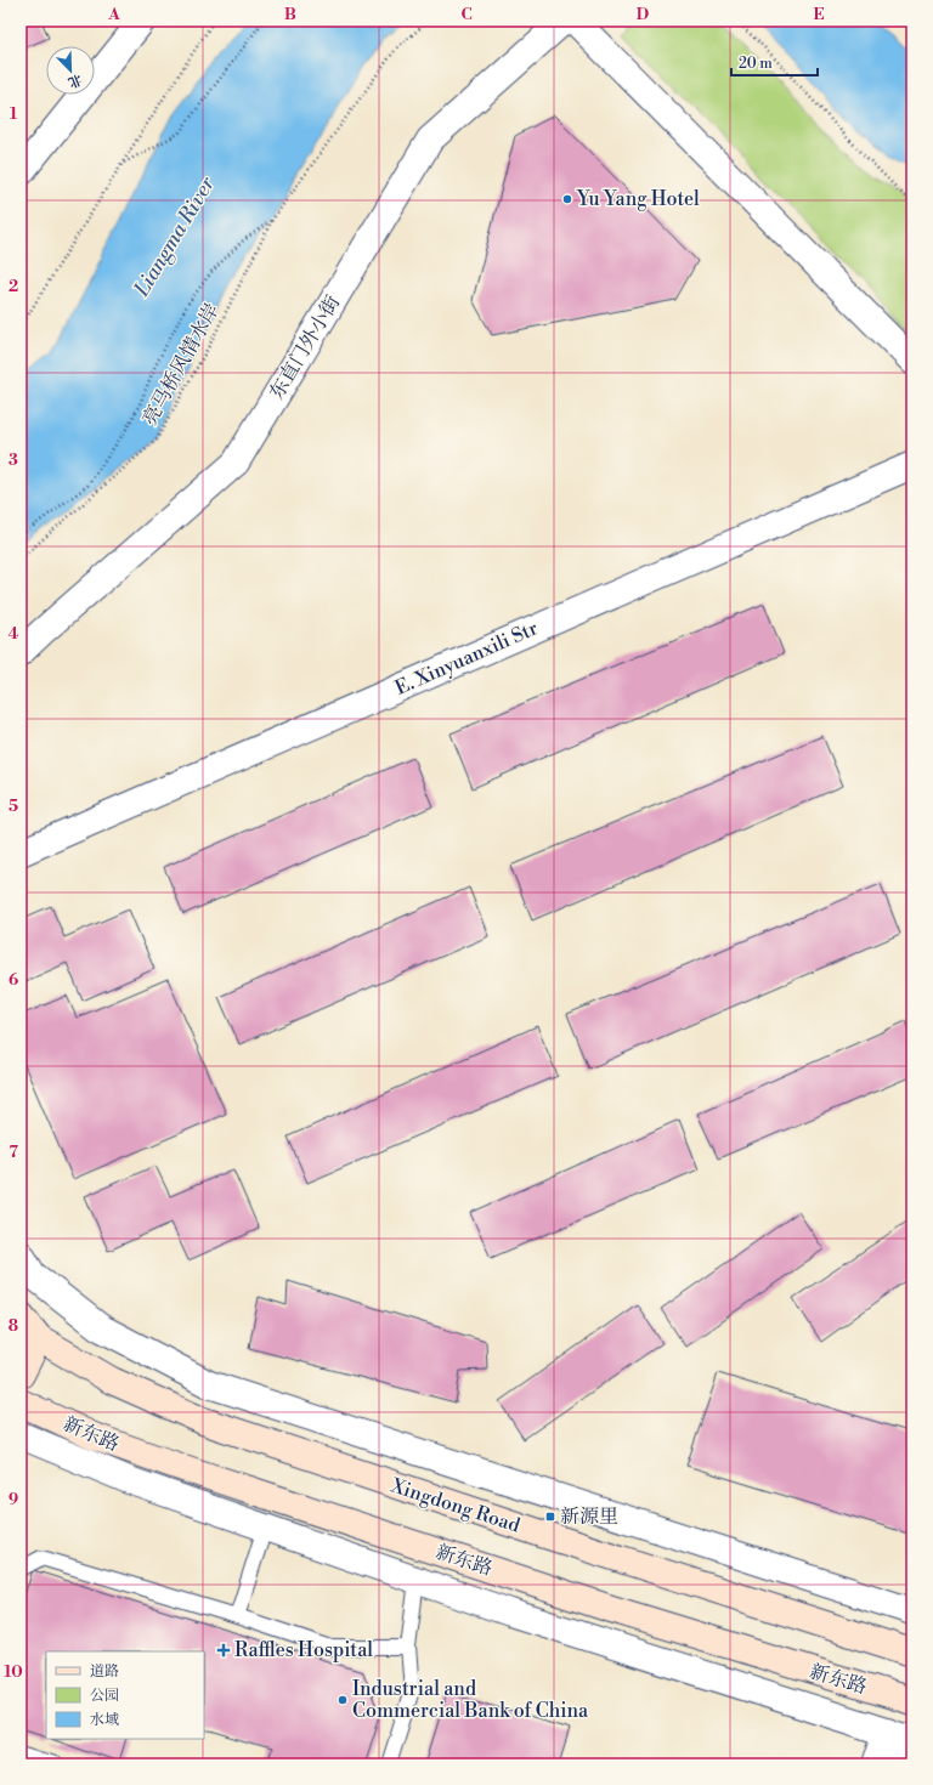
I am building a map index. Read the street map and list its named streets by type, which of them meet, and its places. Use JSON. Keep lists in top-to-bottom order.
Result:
{
  "streets": {
    "main road": ["新东路", "Xingdong Road"],
    "street": ["东直门外小街", "E. Xinyuanxili Str"],
    "path": ["亮马桥风情水岸"]
  },
  "water": ["Liangma River"],
  "places": {
    "other": ["Yu Yang Hotel", "Industrial and Commercial Bank of China"],
    "transit": ["新源里"],
    "health": ["Raffles Hospital"]
  },
  "legend": ["道路", "公园", "水域"],
  "scale_bar": "20 m",
  "north": "bottom right",
  "grid": {
    "columns": [
      "A",
      "B",
      "C",
      "D",
      "E"
    ],
    "rows": [
      "1",
      "2",
      "3",
      "4",
      "5",
      "6",
      "7",
      "8",
      "9",
      "10"
    ]
  }
}
